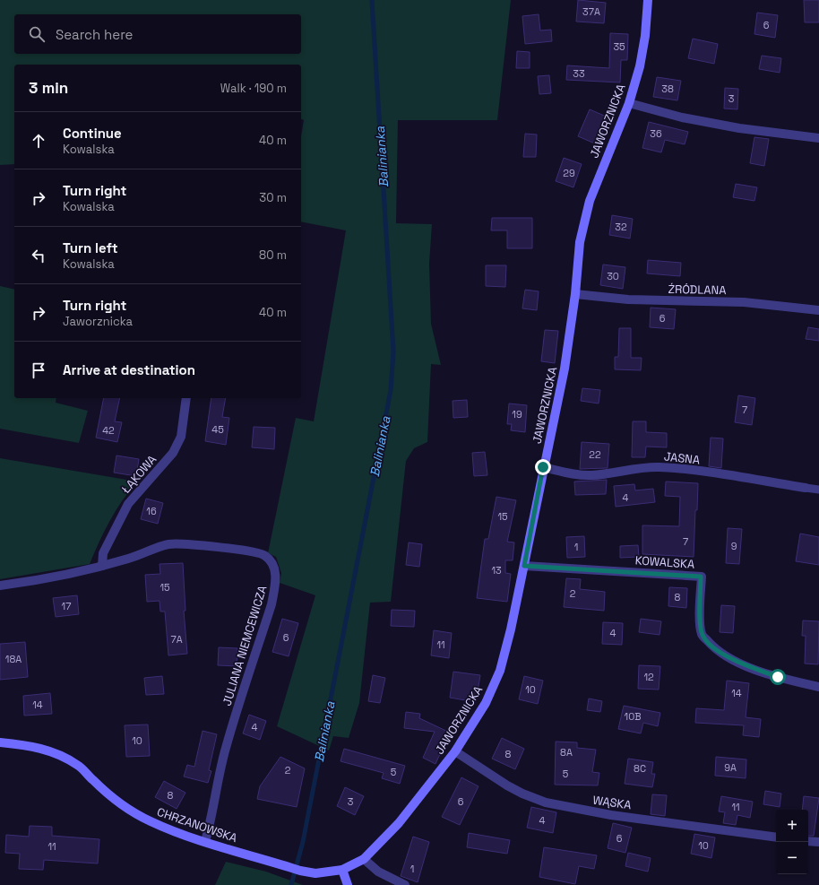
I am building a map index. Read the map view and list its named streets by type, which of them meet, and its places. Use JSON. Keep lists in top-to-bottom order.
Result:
{
  "streets": {
    "street": [
      "JAWORZNICKA",
      "ŹRÓDLANA",
      "JASNA",
      "ŁĄKOWA",
      "KOWALSKA",
      "JULIANA NIEMCEWICZA",
      "WĄSKA",
      "CHRZANOWSKA"
    ]
  },
  "crossings": [
    ["JAWORZNICKA", "ŹRÓDLANA"],
    ["JAWORZNICKA", "JASNA"],
    ["JAWORZNICKA", "KOWALSKA"],
    ["JAWORZNICKA", "WĄSKA"],
    ["JAWORZNICKA", "CHRZANOWSKA"],
    ["ŁĄKOWA", "JULIANA NIEMCEWICZA"],
    ["JULIANA NIEMCEWICZA", "CHRZANOWSKA"]
  ],
  "water": ["Balinianka"],
  "house_numbers": [
    "37A",
    "6",
    "35",
    "33",
    "38",
    "3",
    "36",
    "29",
    "32",
    "30",
    "6",
    "7",
    "19",
    "45",
    "42",
    "22",
    "4",
    "16",
    "15",
    "7",
    "9",
    "1",
    "13",
    "15",
    "2",
    "8",
    "17",
    "4",
    "6",
    "7A",
    "11",
    "18A",
    "12",
    "10",
    "14",
    "14",
    "10B",
    "4",
    "10",
    "8A",
    "8",
    "9A",
    "8C",
    "2",
    "5",
    "5",
    "8",
    "3",
    "6",
    "11",
    "4",
    "6",
    "10",
    "11",
    "1"
  ],
  "page": {
    "search": "Search here",
    "heading": ["3 min", "Walk · 190 m"],
    "list": [
      ["Continue", "Kowalska", "40 m"],
      ["Turn right", "Kowalska", "30 m"],
      ["Turn left", "Kowalska", "80 m"],
      ["Turn right", "Jaworznicka", "40 m"],
      "Arrive at destination"
    ],
    "map_buttons": ["+", "−"]
  }
}
